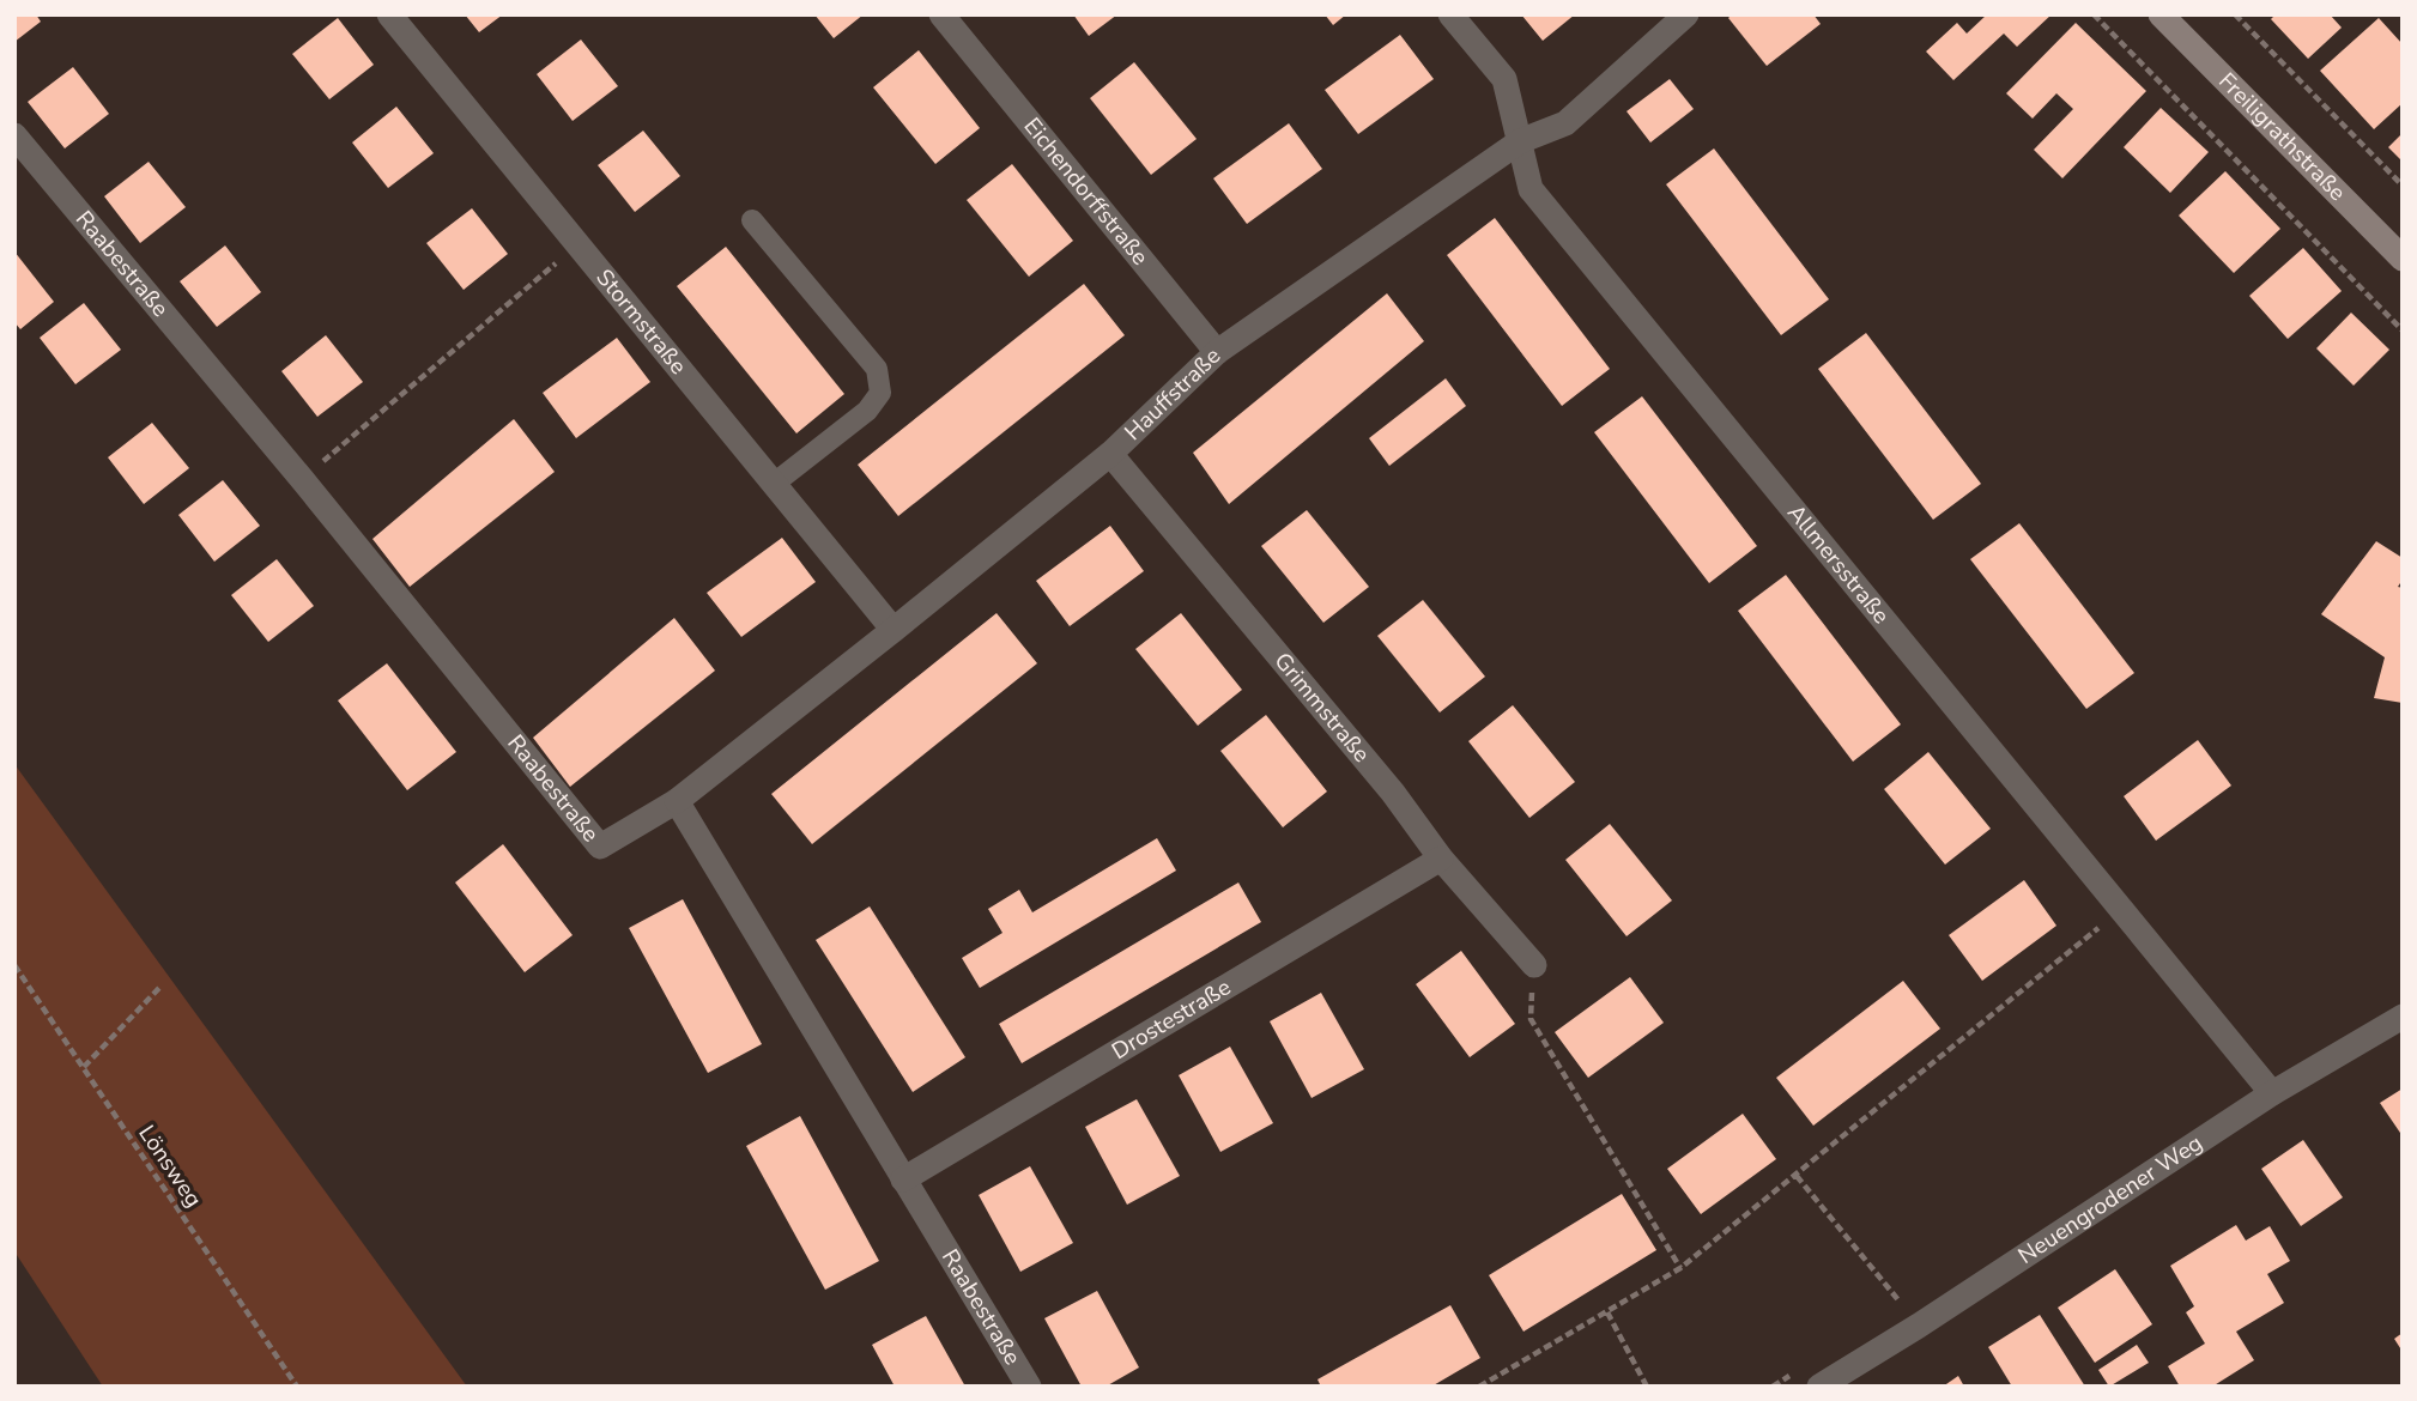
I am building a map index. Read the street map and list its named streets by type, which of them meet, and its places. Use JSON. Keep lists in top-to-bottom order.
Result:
{
  "streets": {
    "main road": ["Freiligrathstraße"],
    "street": [
      "Eichendorffstraße",
      "Raabestraße",
      "Stormstraße",
      "Hauffstraße",
      "Allmersstraße",
      "Grimmstraße",
      "Drostestraße",
      "Neuengrodener Weg"
    ],
    "path": ["Lönsweg"]
  },
  "crossings": [
    ["Eichendorffstraße", "Hauffstraße"],
    ["Raabestraße", "Hauffstraße"],
    ["Raabestraße", "Drostestraße"],
    ["Stormstraße", "Hauffstraße"],
    ["Hauffstraße", "Allmersstraße"],
    ["Hauffstraße", "Grimmstraße"],
    ["Allmersstraße", "Neuengrodener Weg"],
    ["Grimmstraße", "Drostestraße"]
  ]
}
